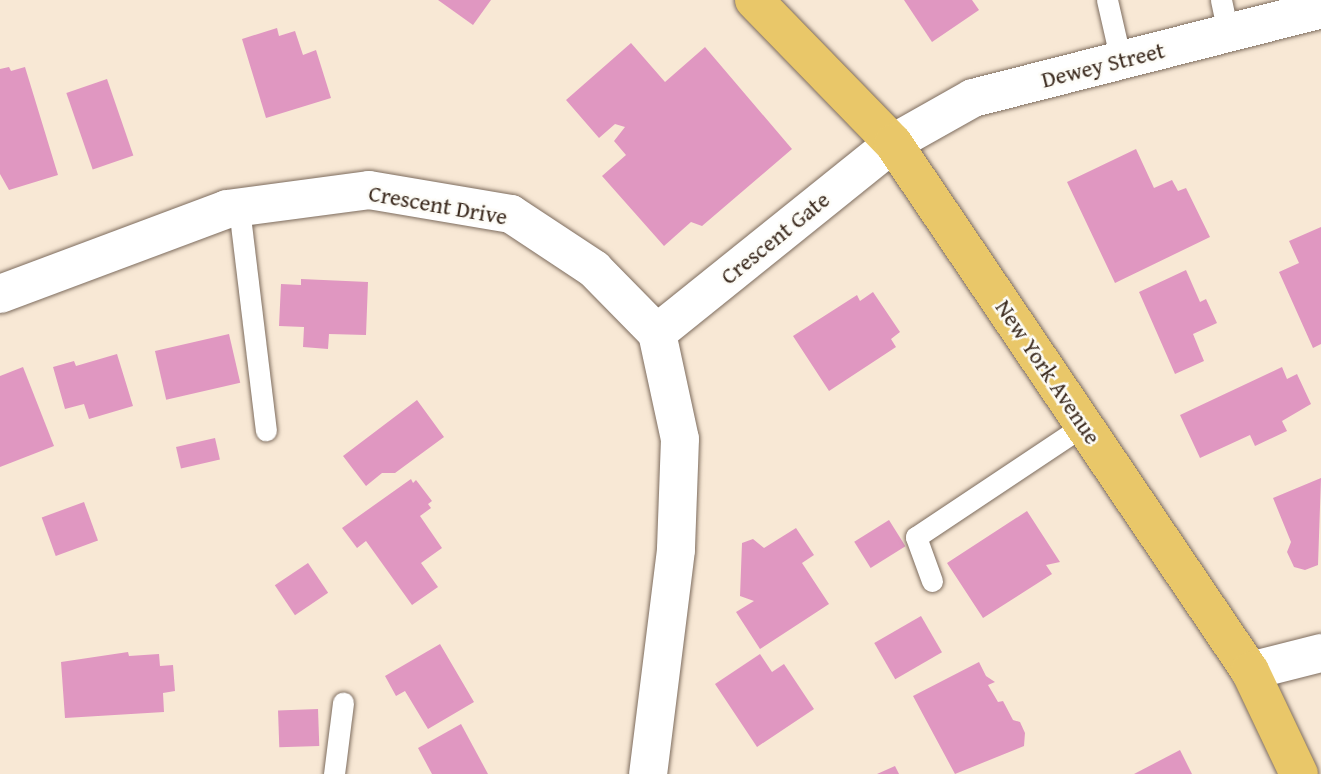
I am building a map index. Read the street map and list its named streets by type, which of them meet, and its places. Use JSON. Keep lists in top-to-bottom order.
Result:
{
  "streets": {
    "main road": ["New York Avenue"],
    "street": ["Dewey Street", "Crescent Drive", "Crescent Gate"]
  },
  "crossings": [
    ["Dewey Street", "Crescent Gate"],
    ["Dewey Street", "New York Avenue"],
    ["Crescent Drive", "Crescent Gate"],
    ["Crescent Gate", "New York Avenue"]
  ]
}
